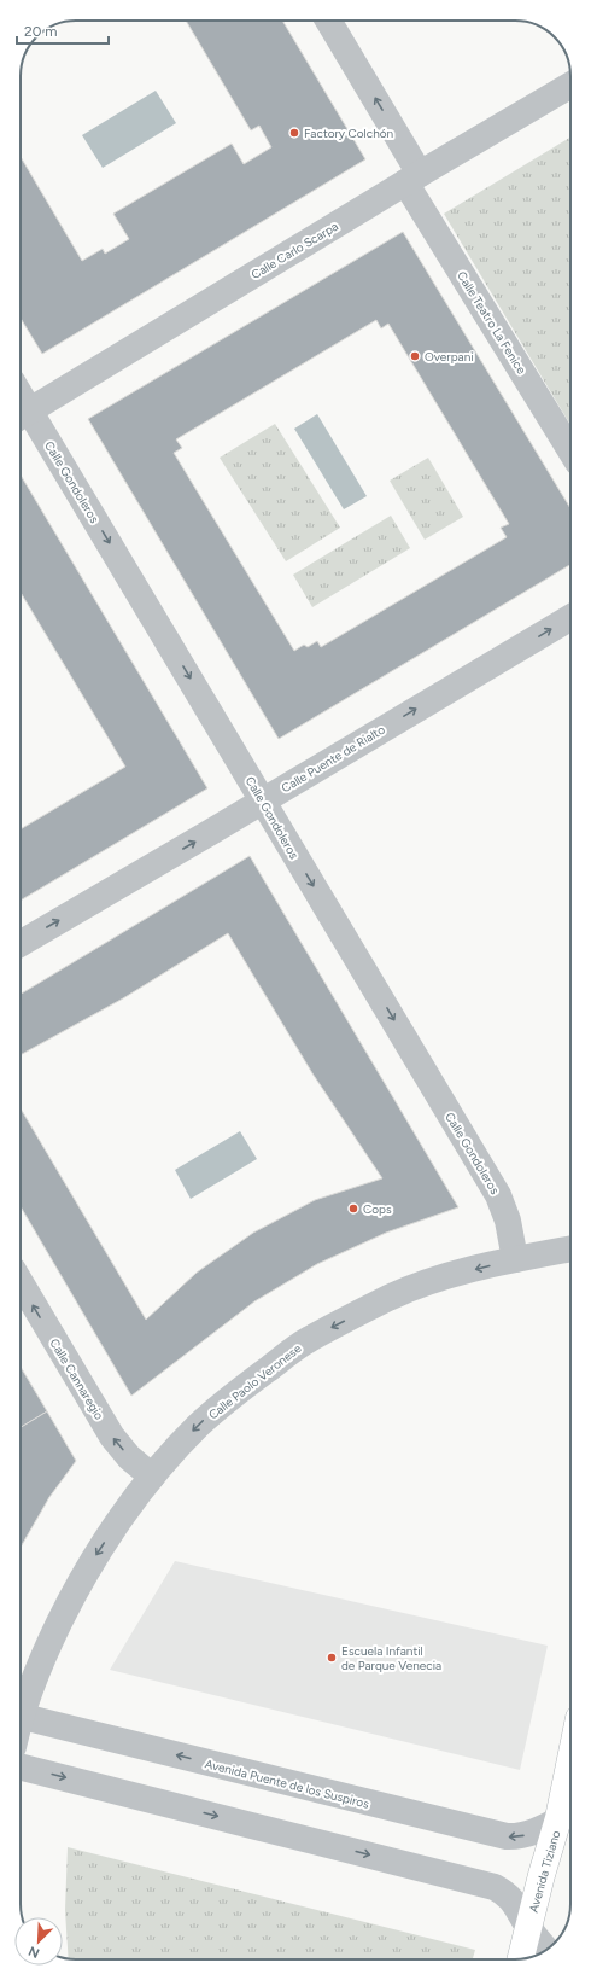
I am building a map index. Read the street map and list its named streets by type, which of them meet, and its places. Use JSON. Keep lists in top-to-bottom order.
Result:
{
  "streets": {
    "main road": ["Avenida Tiziano"],
    "street": [
      "Calle Carlo Scarpa",
      "Calle Teatro La Fenice",
      "Calle Gondoleros",
      "Calle Puente de Rialto",
      "Calle Cannaregio",
      "Calle Paolo Veronese",
      "Avenida Puente de los Suspiros"
    ]
  },
  "crossings": [
    ["Calle Carlo Scarpa", "Calle Teatro La Fenice"],
    ["Calle Carlo Scarpa", "Calle Gondoleros"],
    ["Calle Gondoleros", "Calle Puente de Rialto"],
    ["Calle Gondoleros", "Calle Paolo Veronese"],
    ["Calle Cannaregio", "Calle Paolo Veronese"],
    ["Avenida Puente de los Suspiros", "Avenida Tiziano"]
  ],
  "one_way": [
    "Calle Teatro La Fenice",
    "Calle Gondoleros",
    "Calle Puente de Rialto",
    "Calle Cannaregio",
    "Calle Paolo Veronese"
  ],
  "places": [
    "Factory Colchón",
    "Overpani",
    "Cops",
    "Escuela Infantil de Parque Venecia"
  ],
  "scale_bar": "20 m",
  "north": "bottom left"
}
